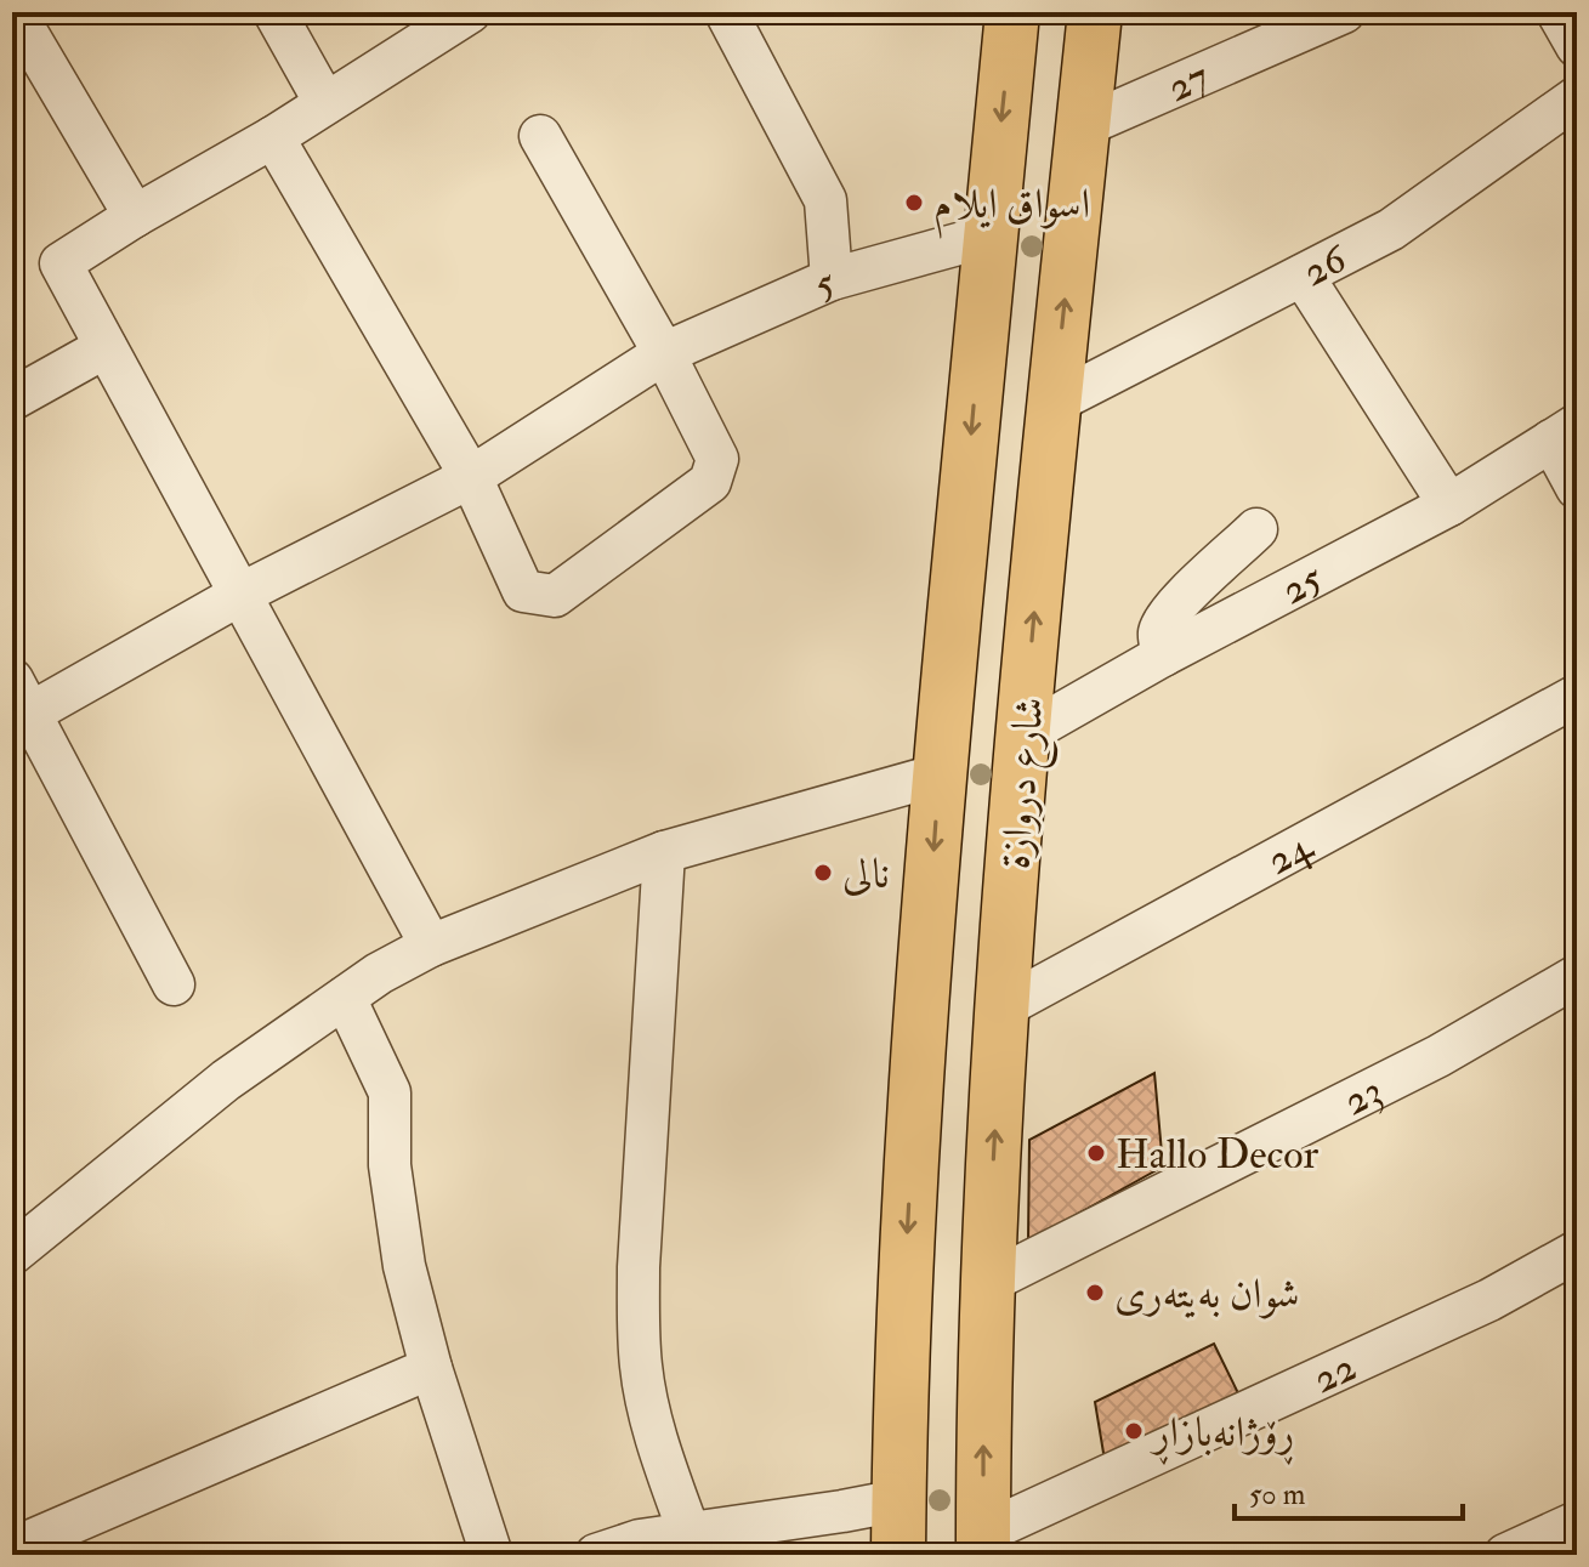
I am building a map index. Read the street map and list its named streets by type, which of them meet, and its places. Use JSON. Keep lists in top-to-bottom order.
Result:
{
  "streets": {
    "main road": ["شارع دروازة"],
    "street": [
      "27",
      "26",
      "5",
      "25",
      "24",
      "23",
      "22"
    ]
  },
  "crossings": [
    ["27", "شارع دروازة"],
    ["26", "شارع دروازة"],
    ["5", "شارع دروازة"],
    ["25", "شارع دروازة"],
    ["شارع دروازة", "24"],
    ["شارع دروازة", "23"],
    ["شارع دروازة", "22"]
  ],
  "places": [
    "اسواق ایلام",
    "نالی",
    "Hallo Decor",
    "شوان بەیتەری",
    "ڕۆژانەبازاڕ"
  ],
  "scale_bar": "50 m"
}
